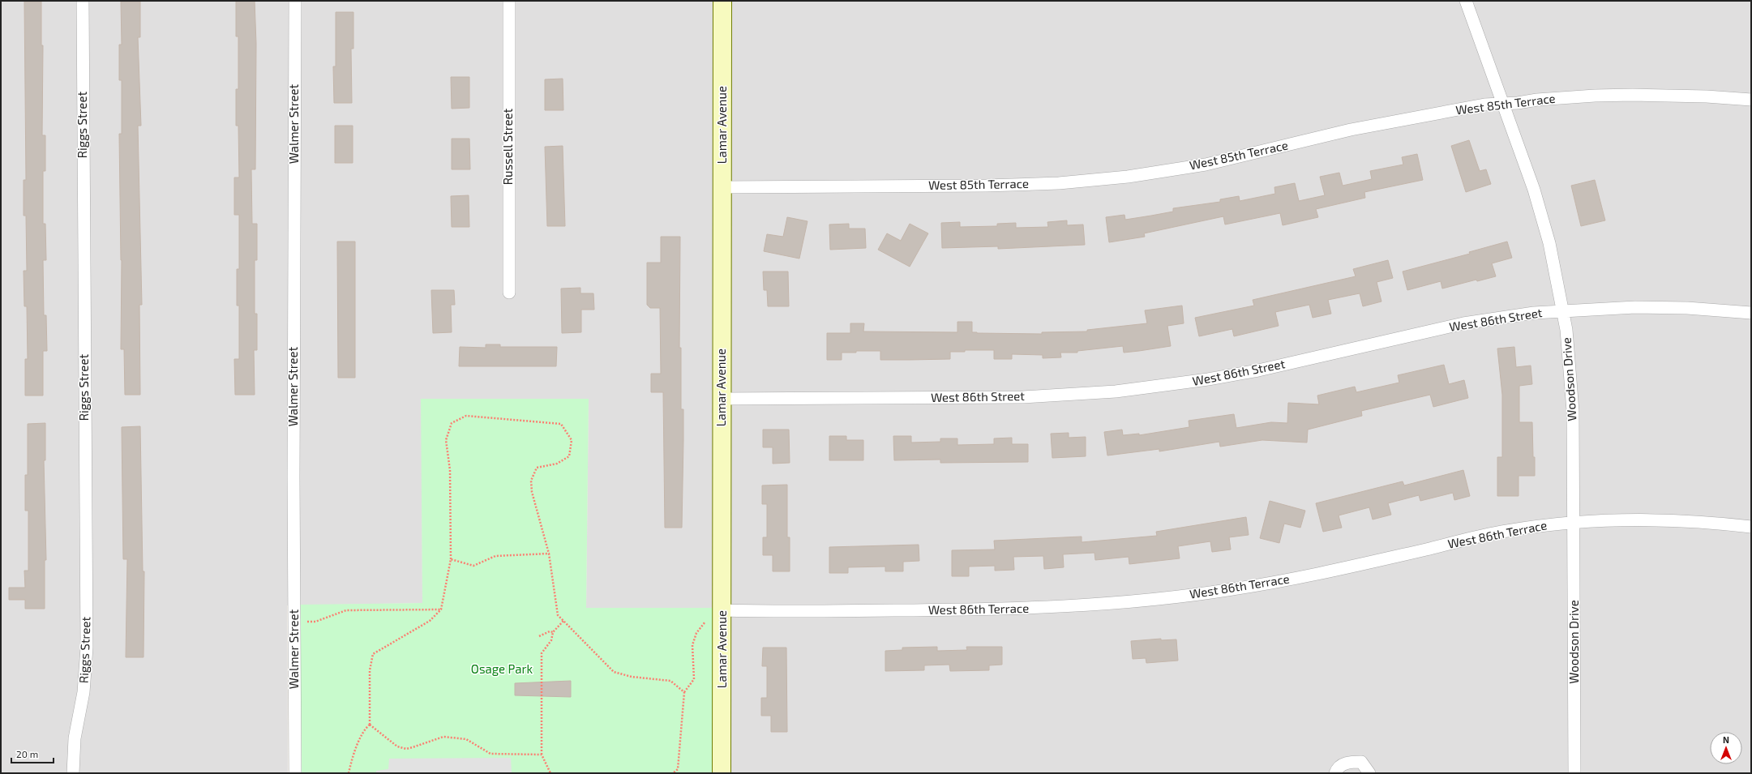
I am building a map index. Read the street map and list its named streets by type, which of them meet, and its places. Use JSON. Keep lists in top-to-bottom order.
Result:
{
  "streets": {
    "street": [
      "West 85th Terrace",
      "Walmer Street",
      "Riggs Street",
      "Lamar Avenue",
      "Russell Street",
      "West 86th Street",
      "Woodson Drive",
      "West 86th Terrace"
    ]
  },
  "crossings": [
    ["West 85th Terrace", "Lamar Avenue"],
    ["West 85th Terrace", "Woodson Drive"],
    ["Lamar Avenue", "West 86th Street"],
    ["Lamar Avenue", "West 86th Terrace"],
    ["West 86th Street", "Woodson Drive"],
    ["Woodson Drive", "West 86th Terrace"]
  ],
  "parks": ["Osage Park"],
  "scale_bar": "20 m",
  "north": "top"
}
